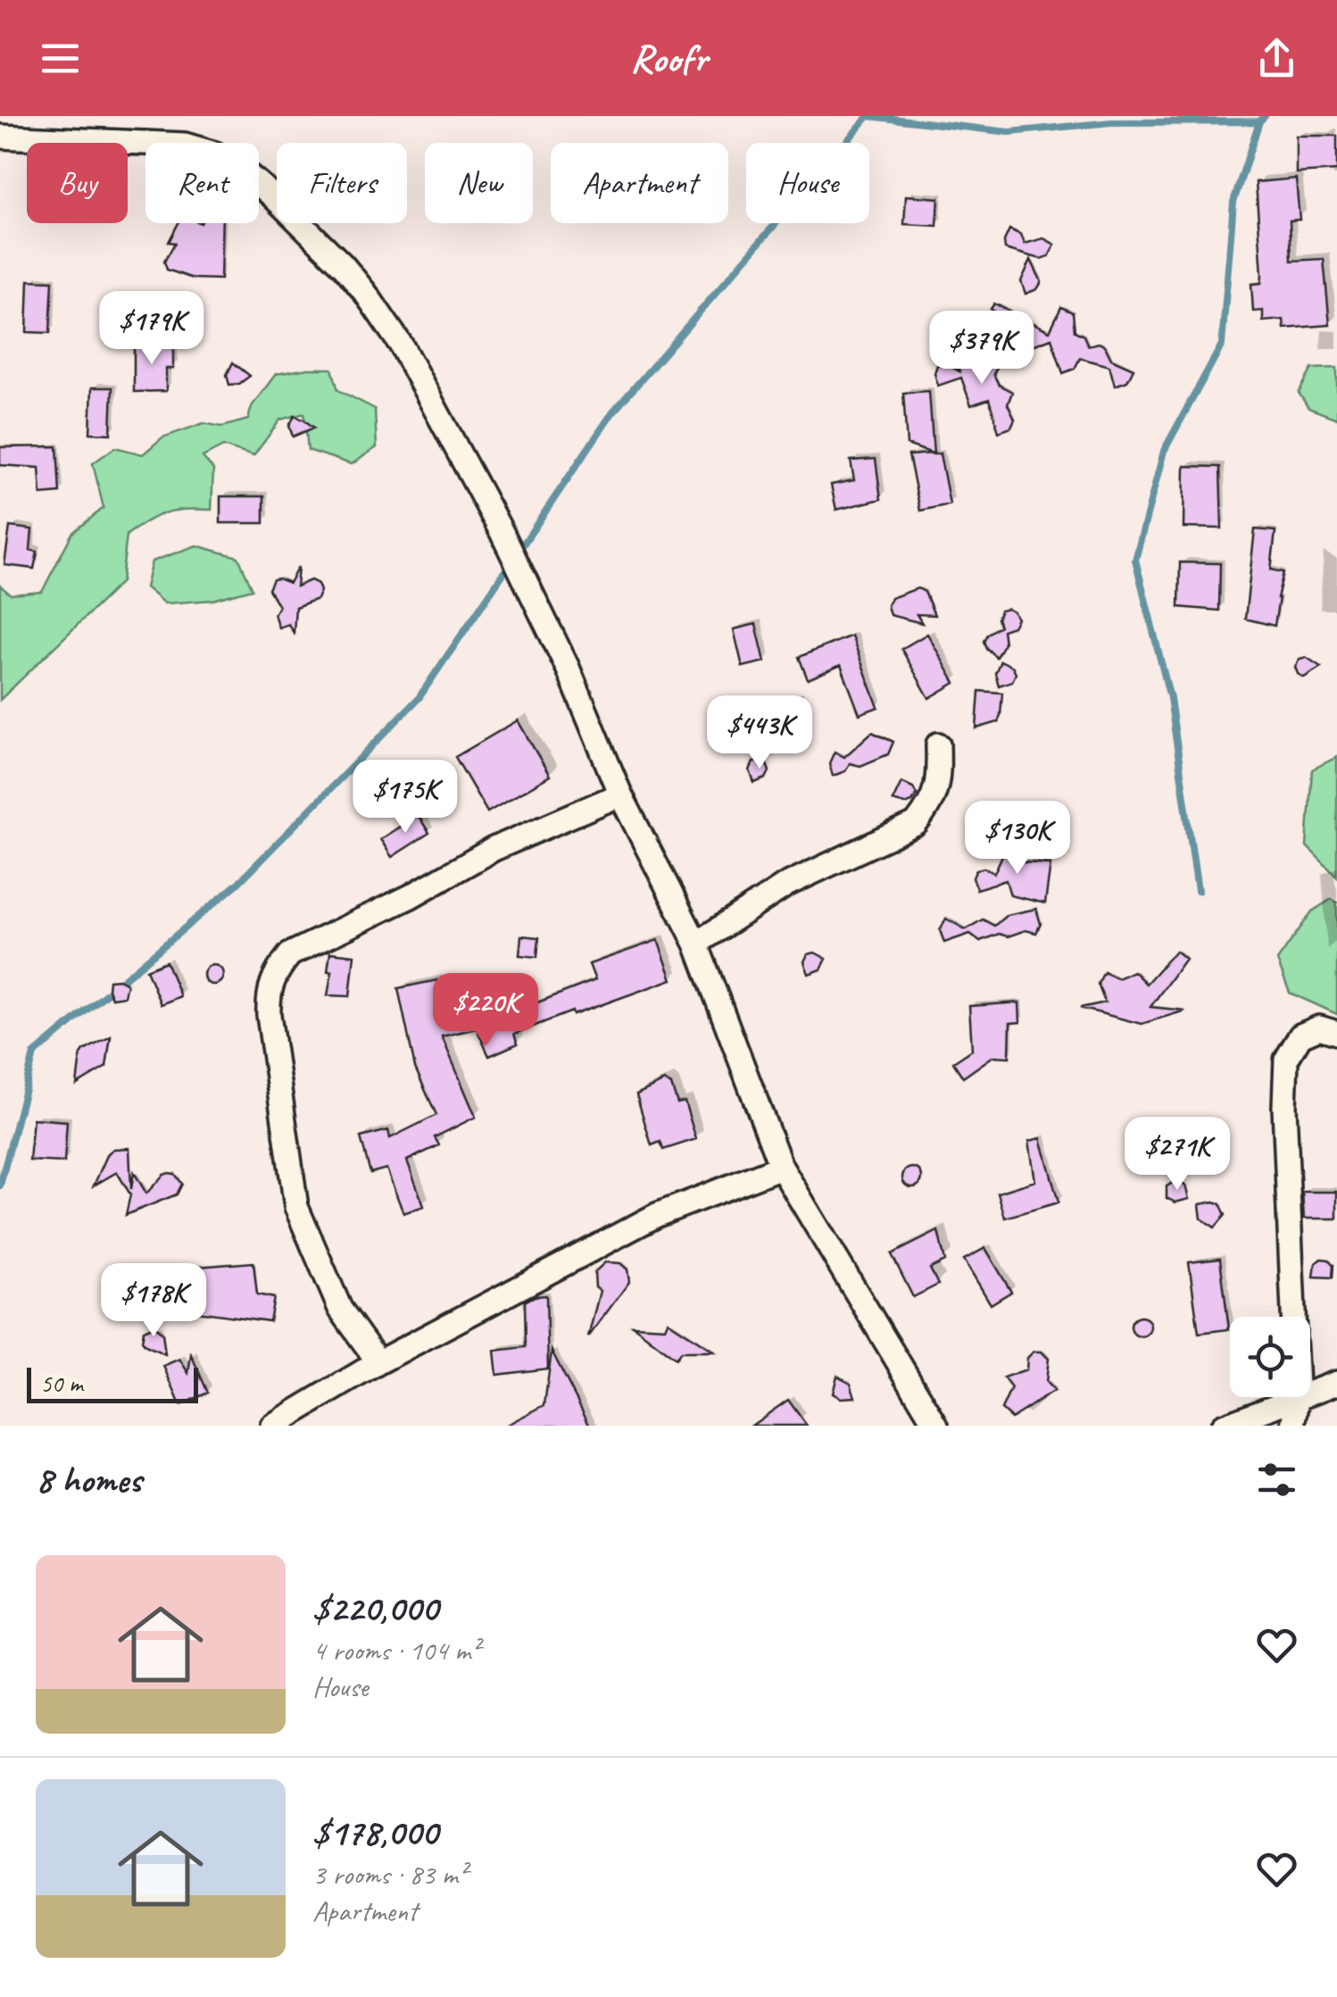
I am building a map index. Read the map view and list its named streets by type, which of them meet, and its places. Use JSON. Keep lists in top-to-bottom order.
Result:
{
  "scale_bar": "50 m",
  "page": {
    "header": "Roofr",
    "chip": [
      "Buy",
      "Rent",
      "Filters",
      "New",
      "Apartment",
      "House"
    ],
    "price": [
      "$179K",
      "$379K",
      "$443K",
      "$175K",
      "$130K",
      "$220K",
      "$271K",
      "$178K"
    ],
    "scale": "50 m",
    "heading": "8 homes",
    "list": [
      {
        "name": "$220,000",
        "note": "4 rooms · 104 m² · House"
      },
      {
        "name": "$178,000",
        "note": "3 rooms · 83 m² · Apartment"
      }
    ]
  }
}
